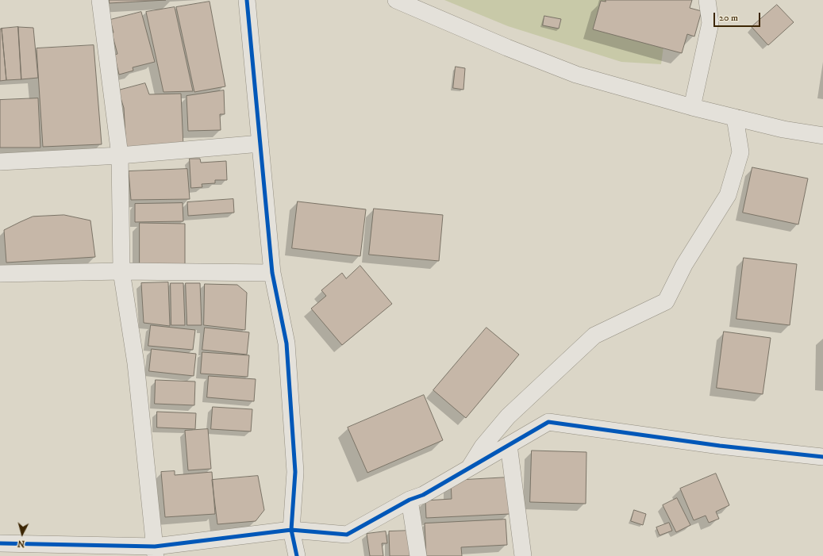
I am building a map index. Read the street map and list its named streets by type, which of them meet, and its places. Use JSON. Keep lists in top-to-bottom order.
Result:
{
  "scale_bar": "20 m",
  "north": "bottom"
}
